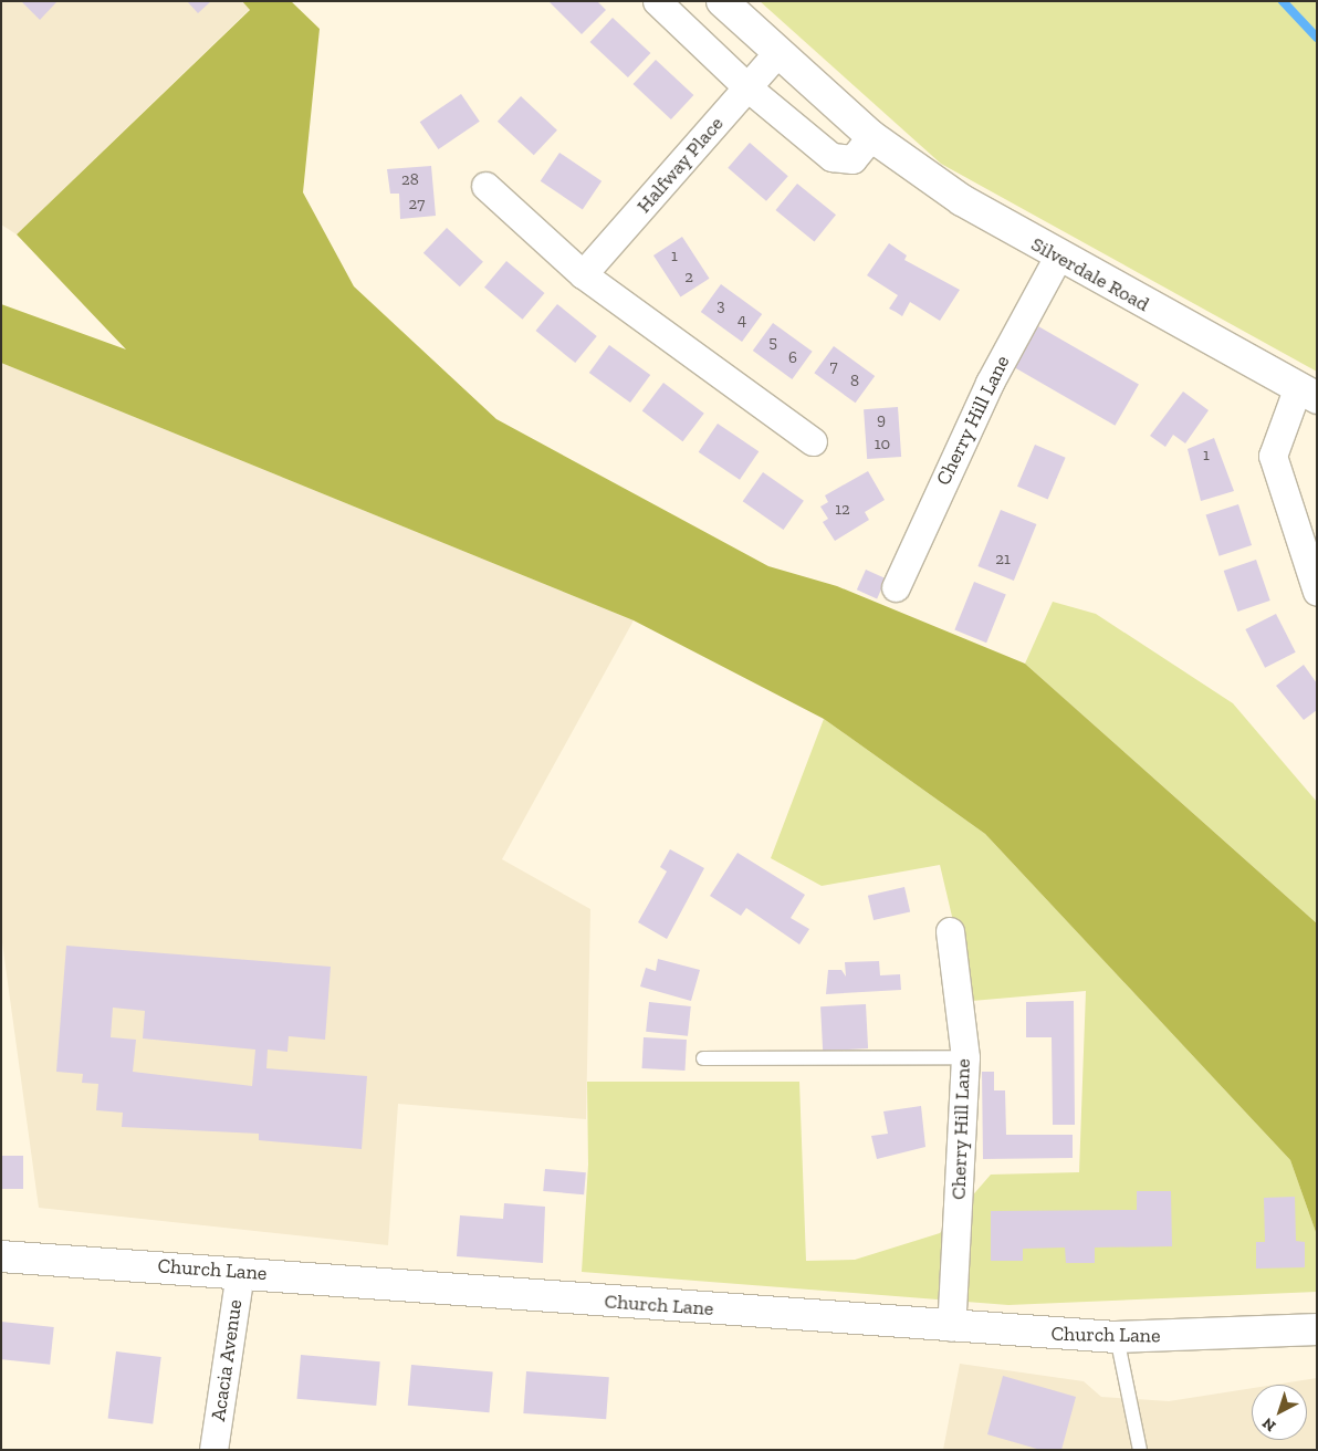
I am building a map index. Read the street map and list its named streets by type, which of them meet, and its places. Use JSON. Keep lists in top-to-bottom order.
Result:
{
  "streets": {
    "main road": ["Silverdale Road", "Church Lane"],
    "street": ["Halfway Place", "Cherry Hill Lane", "Acacia Avenue"]
  },
  "crossings": [
    ["Halfway Place", "Silverdale Road"],
    ["Silverdale Road", "Cherry Hill Lane"],
    ["Cherry Hill Lane", "Church Lane"],
    ["Church Lane", "Acacia Avenue"]
  ],
  "house_numbers": [
    "28",
    "27",
    "1",
    "2",
    "3",
    "4",
    "5",
    "6",
    "7",
    "8",
    "9",
    "10",
    "1",
    "12",
    "21"
  ],
  "north": "bottom left"
}
